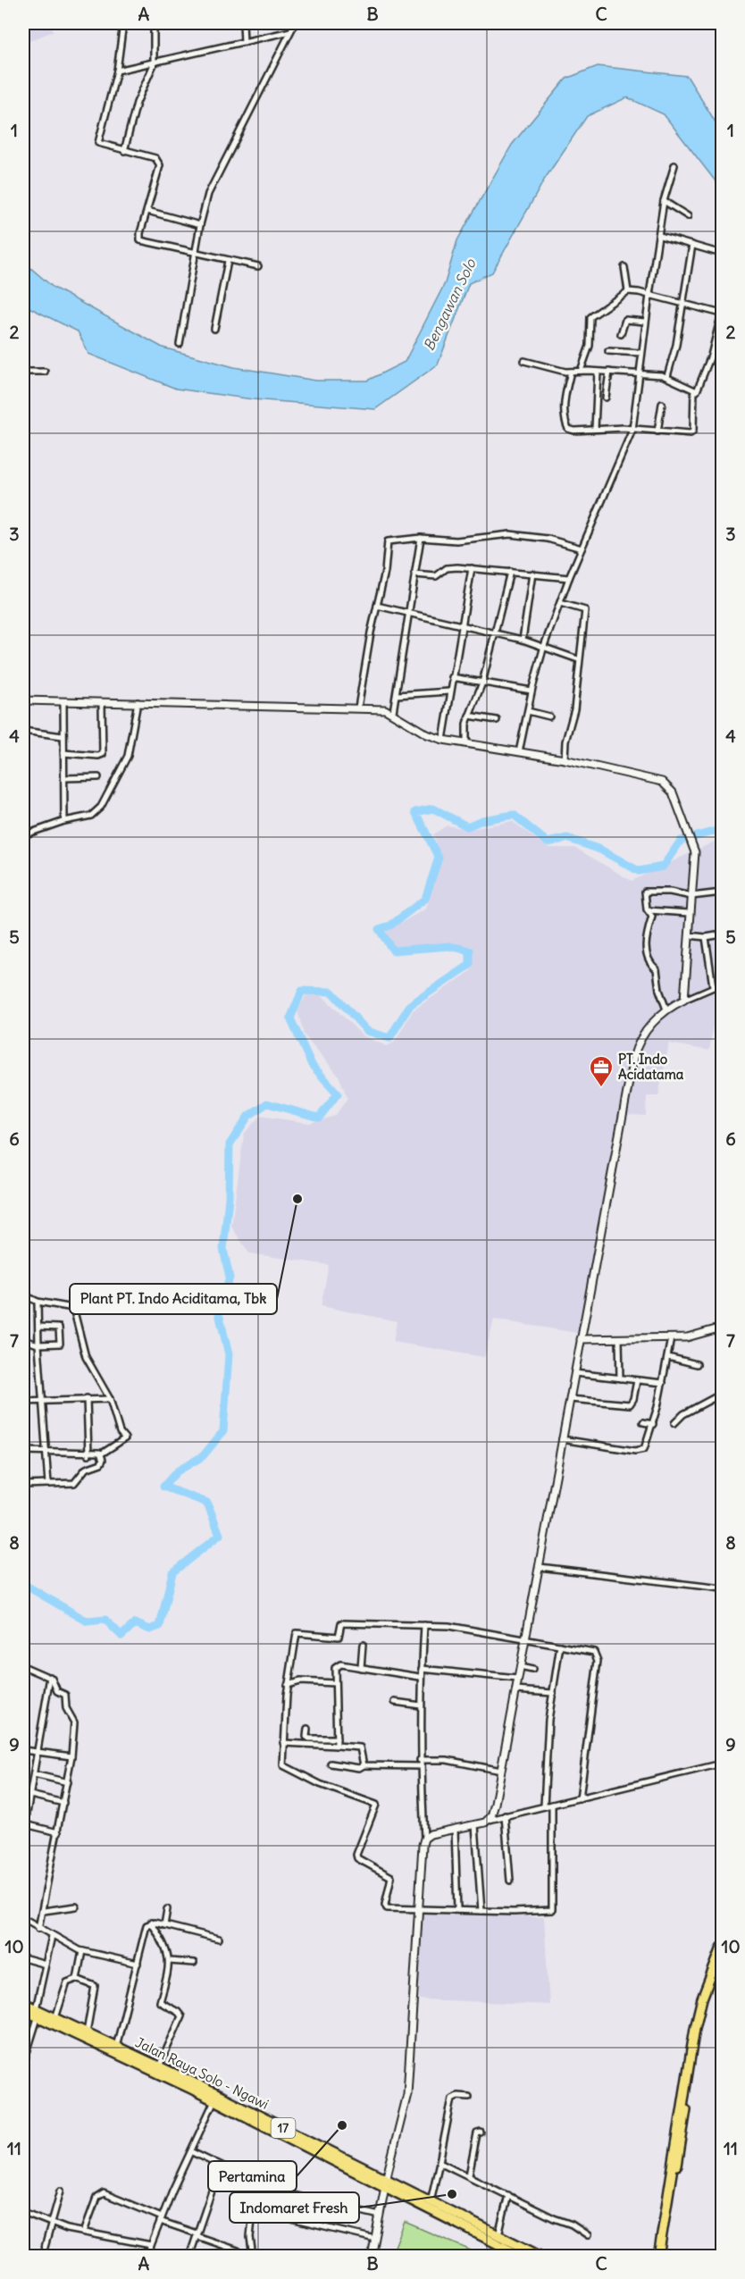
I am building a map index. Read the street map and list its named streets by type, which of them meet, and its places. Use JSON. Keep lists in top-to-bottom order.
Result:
{
  "streets": {
    "highway": ["Jalan Raya Solo - Ngawi", "17"]
  },
  "water": ["Bengawan Solo"],
  "places": {
    "office": ["PT. Indo Acidatama"],
    "other": ["Plant PT. Indo Aciditama, Tbk", "Pertamina", "Indomaret Fresh"]
  },
  "grid": {
    "columns": ["A", "B", "C"],
    "rows": [
      "1",
      "2",
      "3",
      "4",
      "5",
      "6",
      "7",
      "8",
      "9",
      "10",
      "11"
    ]
  }
}
